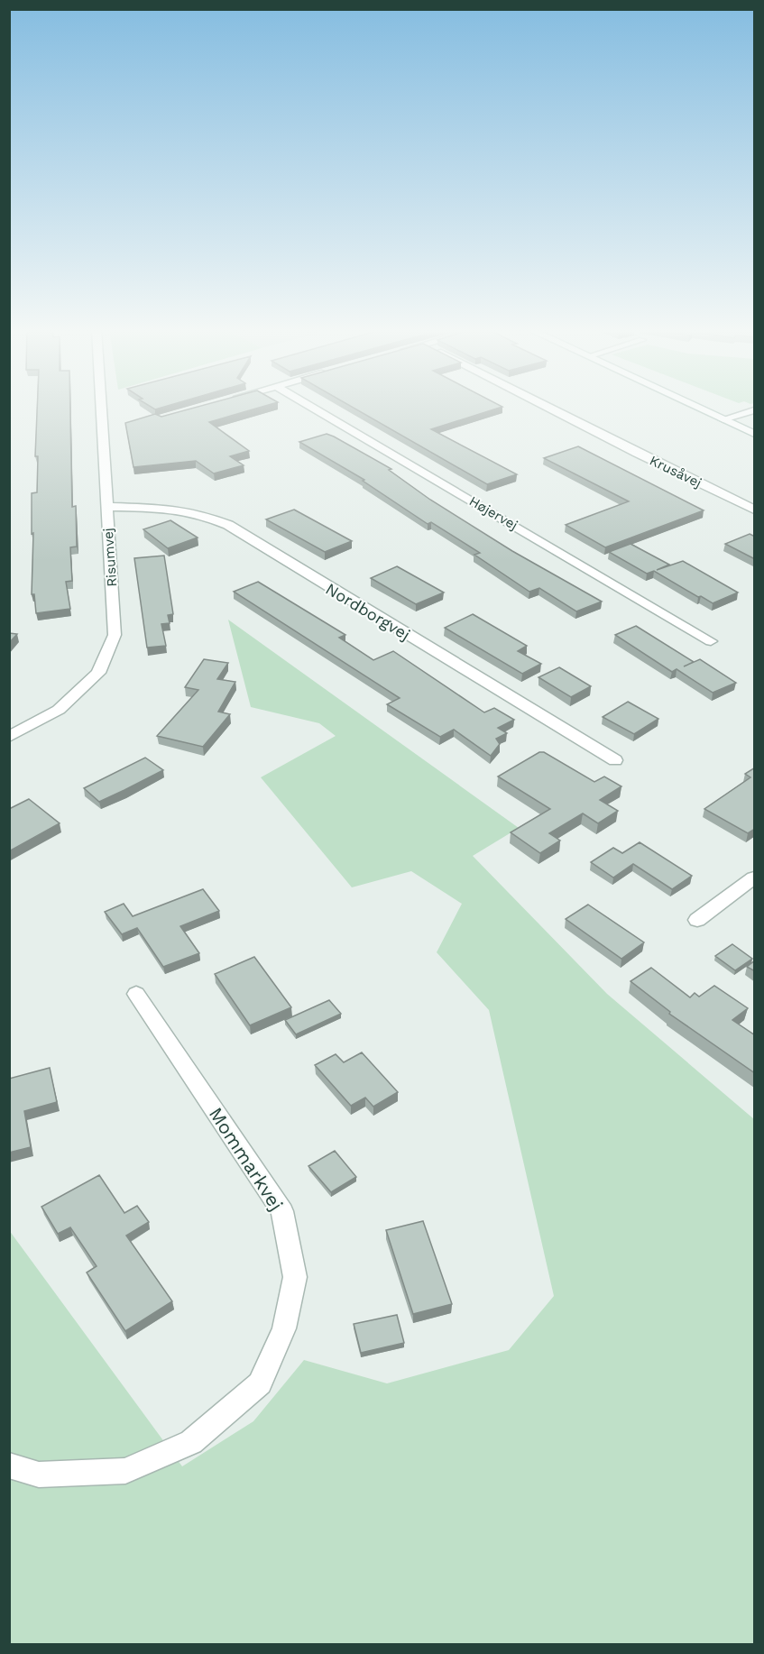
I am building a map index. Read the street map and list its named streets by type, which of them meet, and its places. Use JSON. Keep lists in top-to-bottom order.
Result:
{
  "streets": {
    "street": [
      "Krusåvej",
      "Højervej",
      "Risumvej",
      "Nordborgvej",
      "Mommarkvej"
    ]
  },
  "crossings": [
    ["Risumvej", "Nordborgvej"]
  ]
}
